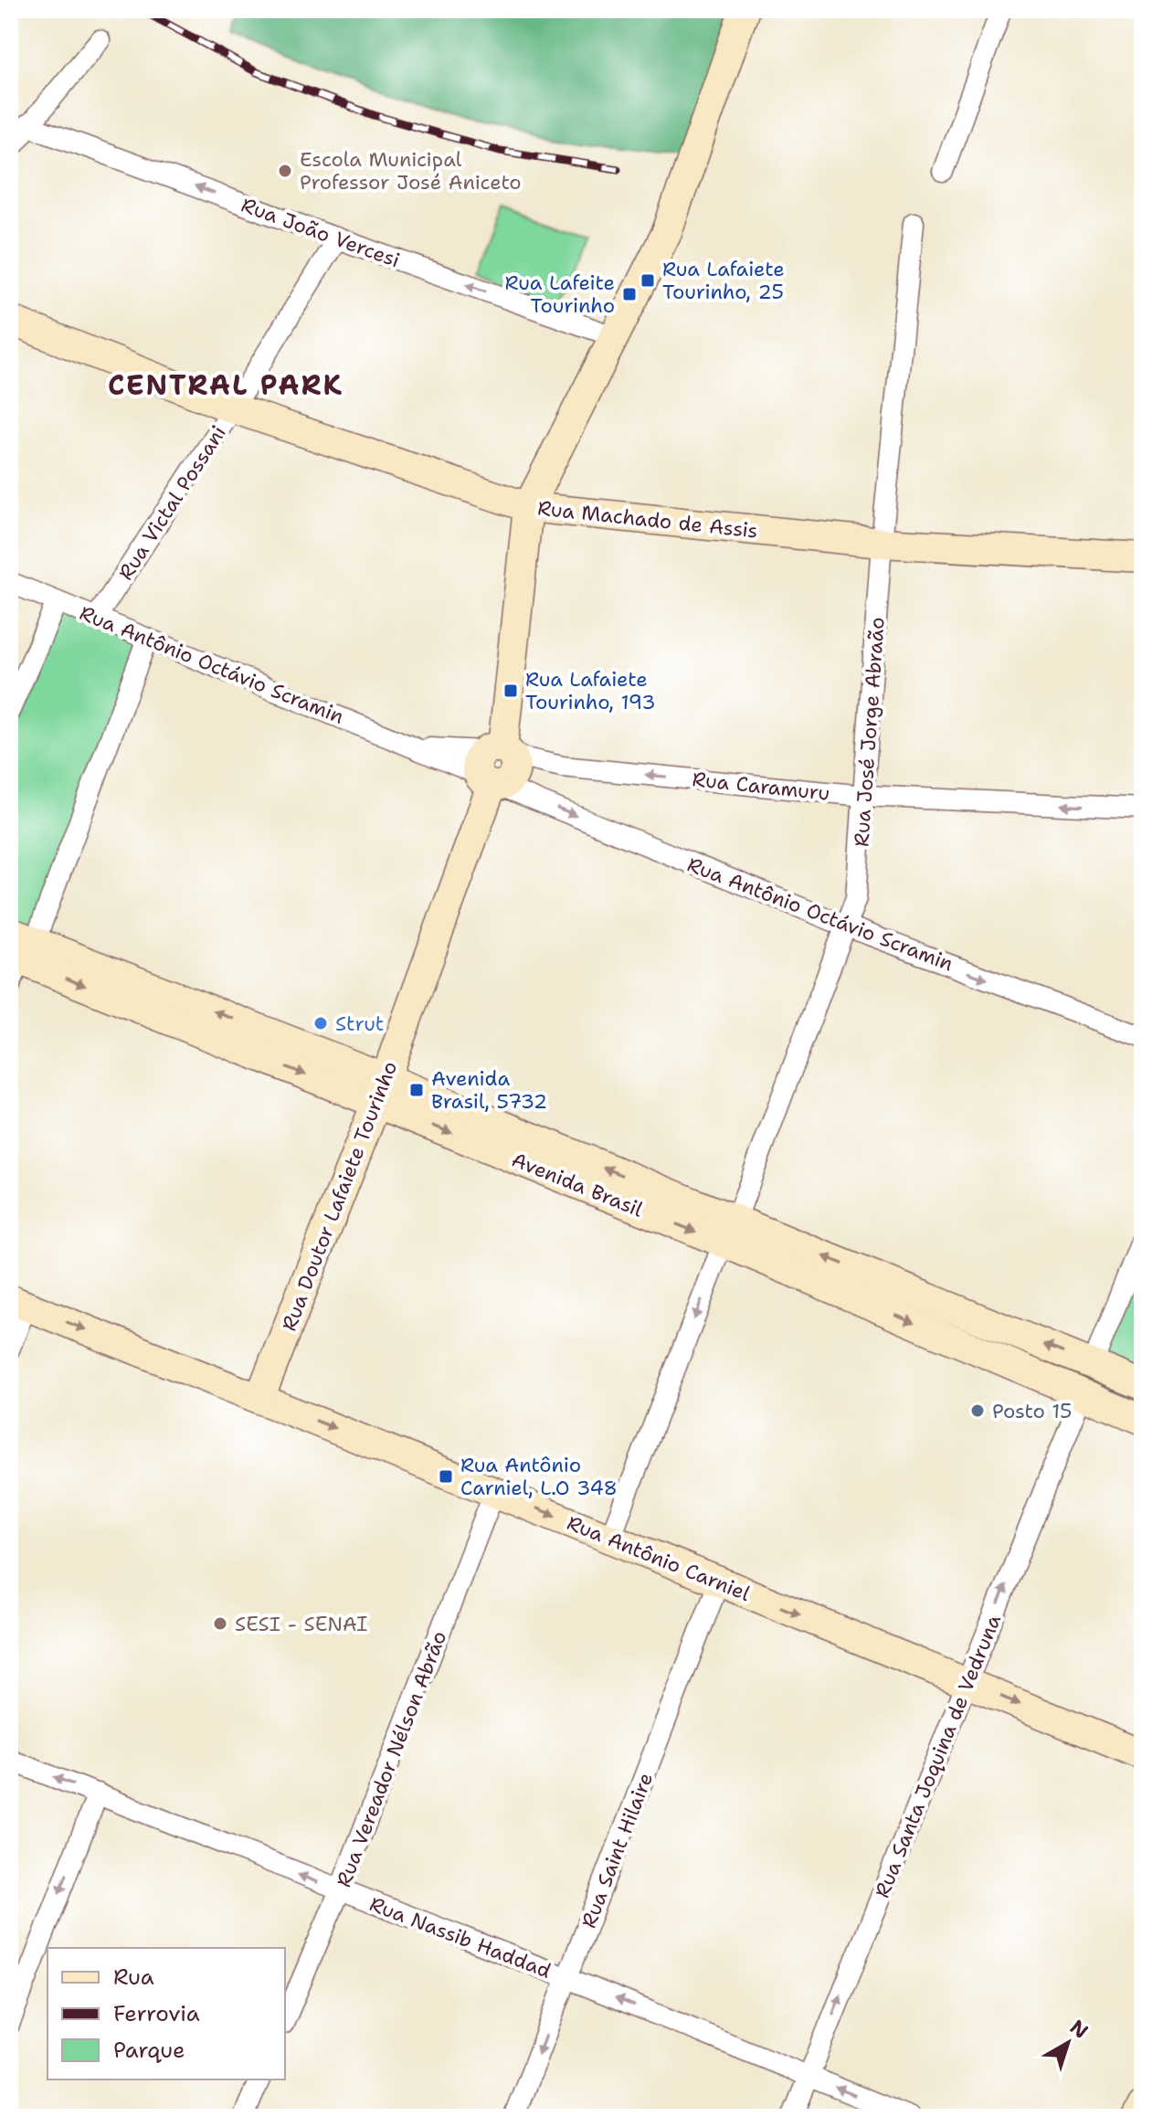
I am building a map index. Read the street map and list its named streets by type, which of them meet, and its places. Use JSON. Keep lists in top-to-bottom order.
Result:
{
  "streets": {
    "street": [
      "Rua João Vercesi",
      "Rua Victal Possani",
      "Rua Machado de Assis",
      "Rua Antônio Octávio Scramin",
      "Rua José Jorge Abraão",
      "Rua Caramuru",
      "Avenida Brasil",
      "Rua Doutor Lafaiete Tourinho",
      "Rua Antônio Carniel",
      "Rua Santa Joquina de Vedruna",
      "Rua Vereador Nélson Abrão",
      "Rua Saint Hilaire",
      "Rua Nassib Haddad"
    ]
  },
  "crossings": [
    ["Rua João Vercesi", "Rua Victal Possani"],
    ["Rua João Vercesi", "Rua Doutor Lafaiete Tourinho"],
    ["Rua Victal Possani", "Rua Machado de Assis"],
    ["Rua Victal Possani", "Rua Antônio Octávio Scramin"],
    ["Rua Machado de Assis", "Rua José Jorge Abraão"],
    ["Rua Machado de Assis", "Rua Doutor Lafaiete Tourinho"],
    ["Rua Antônio Octávio Scramin", "Rua José Jorge Abraão"],
    ["Rua Antônio Octávio Scramin", "Rua Caramuru"],
    ["Rua Antônio Octávio Scramin", "Rua Doutor Lafaiete Tourinho"],
    ["Rua José Jorge Abraão", "Rua Caramuru"],
    ["Rua José Jorge Abraão", "Avenida Brasil"],
    ["Rua José Jorge Abraão", "Rua Antônio Carniel"],
    ["Rua Caramuru", "Rua Doutor Lafaiete Tourinho"],
    ["Avenida Brasil", "Rua Doutor Lafaiete Tourinho"],
    ["Avenida Brasil", "Rua Santa Joquina de Vedruna"],
    ["Rua Doutor Lafaiete Tourinho", "Rua Antônio Carniel"],
    ["Rua Antônio Carniel", "Rua Santa Joquina de Vedruna"],
    ["Rua Antônio Carniel", "Rua Vereador Nélson Abrão"],
    ["Rua Antônio Carniel", "Rua Saint Hilaire"],
    ["Rua Santa Joquina de Vedruna", "Rua Nassib Haddad"],
    ["Rua Vereador Nélson Abrão", "Rua Nassib Haddad"],
    ["Rua Saint Hilaire", "Rua Nassib Haddad"]
  ],
  "one_way": [
    "Rua João Vercesi",
    "Rua Antônio Octávio Scramin",
    "Rua Caramuru",
    "Rua Antônio Carniel",
    "Rua Santa Joquina de Vedruna",
    "Rua Nassib Haddad"
  ],
  "districts": ["CENTRAL PARK"],
  "places": {
    "other": [
      "Escola Municipal Professor José Aniceto",
      "Strut",
      "Posto 15",
      "SESI - SENAI"
    ],
    "transit": [
      "Rua Lafaiete Tourinho, 25",
      "Rua Lafeite Tourinho",
      "Rua Lafaiete Tourinho, 193",
      "Avenida Brasil, 5732",
      "Rua Antônio Carniel, L.O 348"
    ]
  },
  "legend": ["Rua", "Ferrovia", "Parque"],
  "north": "top right"
}
